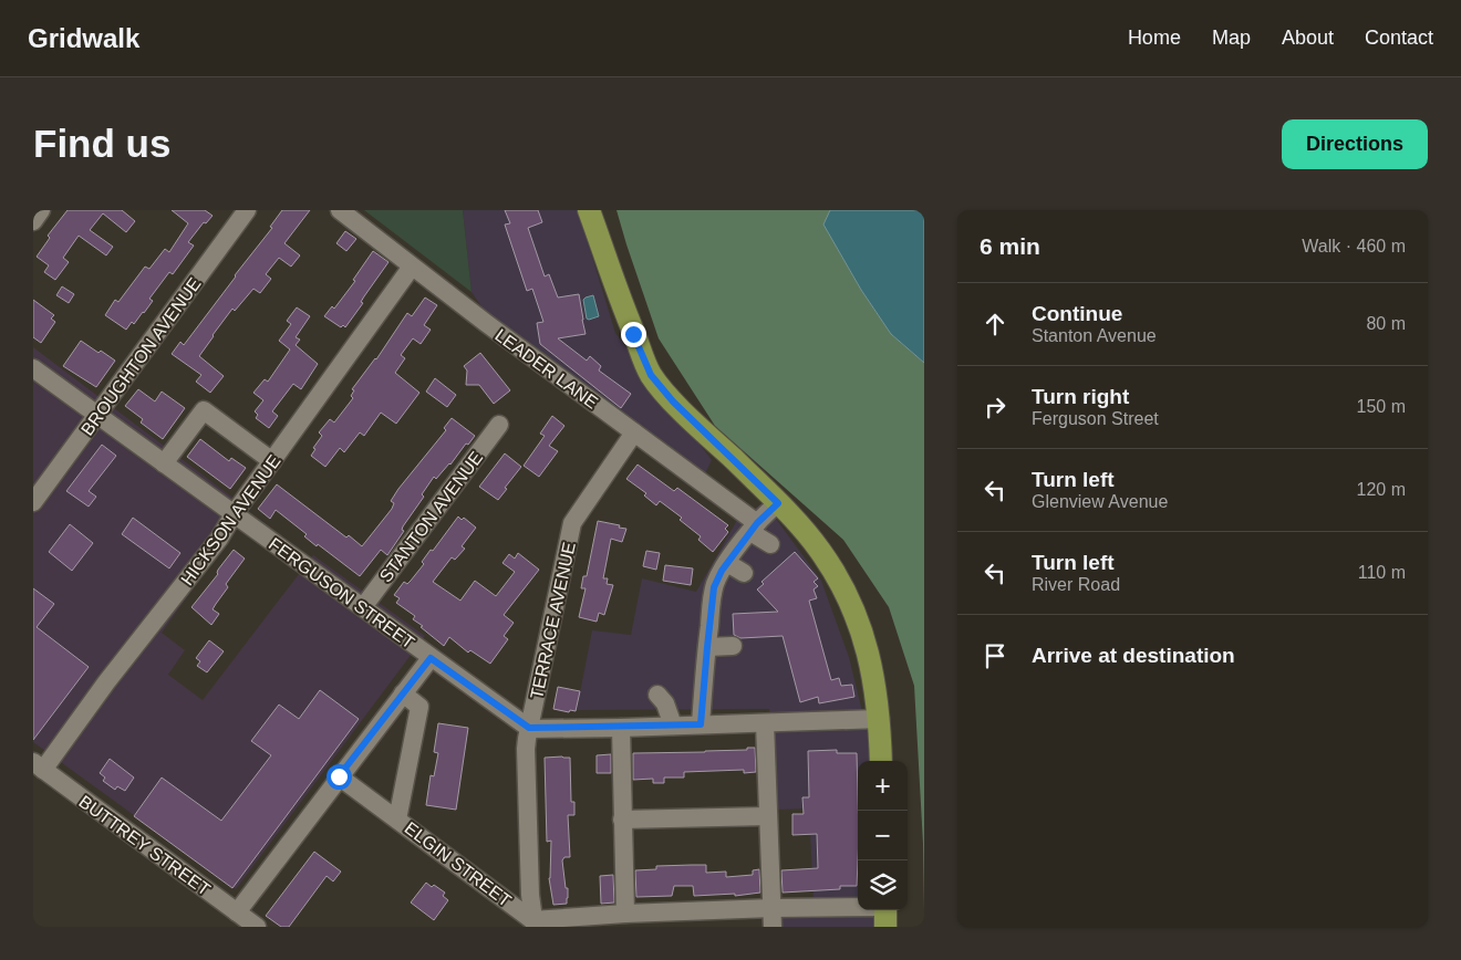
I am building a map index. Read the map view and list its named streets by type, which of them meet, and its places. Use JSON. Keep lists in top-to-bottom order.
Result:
{
  "streets": {
    "street": [
      "BROUGHTON AVENUE",
      "LEADER LANE",
      "STANTON AVENUE",
      "HICKSON AVENUE",
      "FERGUSON STREET",
      "TERRACE AVENUE",
      "BUTTREY STREET",
      "ELGIN STREET"
    ]
  },
  "crossings": [
    ["BROUGHTON AVENUE", "FERGUSON STREET"],
    ["LEADER LANE", "HICKSON AVENUE"],
    ["LEADER LANE", "TERRACE AVENUE"],
    ["STANTON AVENUE", "FERGUSON STREET"],
    ["HICKSON AVENUE", "FERGUSON STREET"],
    ["HICKSON AVENUE", "BUTTREY STREET"],
    ["FERGUSON STREET", "TERRACE AVENUE"],
    ["TERRACE AVENUE", "ELGIN STREET"]
  ],
  "page": {
    "header": "Gridwalk",
    "nav": [
      "Home",
      "Map",
      "About",
      "Contact"
    ],
    "buttons": "Directions",
    "title": "Find us",
    "heading": ["6 min", "Walk · 460 m"],
    "list": [
      ["Continue", "Stanton Avenue", "80 m"],
      ["Turn right", "Ferguson Street", "150 m"],
      ["Turn left", "Glenview Avenue", "120 m"],
      ["Turn left", "River Road", "110 m"],
      "Arrive at destination"
    ],
    "map_buttons": ["+", "−"]
  }
}
